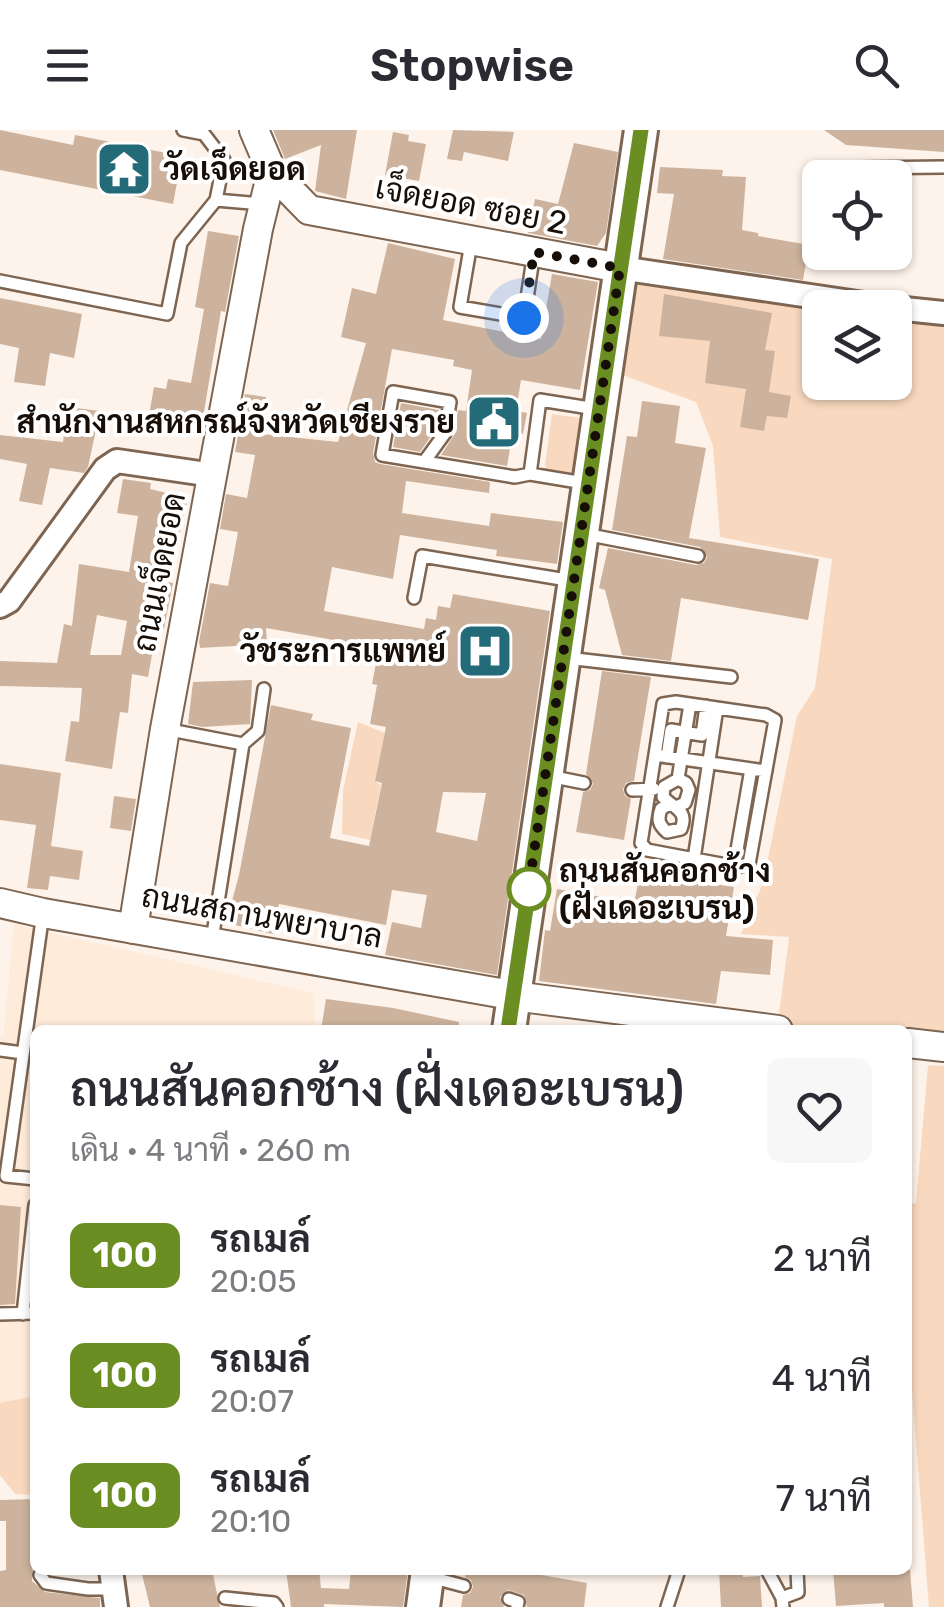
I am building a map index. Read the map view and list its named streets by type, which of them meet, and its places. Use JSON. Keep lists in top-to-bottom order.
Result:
{
  "streets": {
    "street": ["เจ็ดยอด ซอย 2", "ถนนเจ็ดยอด", "ถนนสถานพยาบาล"]
  },
  "crossings": [
    ["ถนนเจ็ดยอด", "ถนนสถานพยาบาล"]
  ],
  "places": {
    "temple": ["วัดเจ็ดยอด"],
    "public building": ["สำนักงานสหกรณ์จังหวัดเชียงราย"],
    "hospital": ["วัชระการแพทย์"],
    "other": ["ถนนสันคอกช้าง (ฝั่งเดอะเบรน)"]
  },
  "lines": ["bus line 100"],
  "page": {
    "header": "Stopwise",
    "heading": ["ถนนสันคอกช้าง (ฝั่งเดอะเบรน)", "เดิน · 4 นาที · 260 m"],
    "list": [
      {
        "mark": "100",
        "name": "รถเมล์",
        "note": "20:05",
        "value": "2 นาที"
      },
      {
        "mark": "100",
        "name": "รถเมล์",
        "note": "20:07",
        "value": "4 นาที"
      },
      {
        "mark": "100",
        "name": "รถเมล์",
        "note": "20:10",
        "value": "7 นาที"
      }
    ]
  }
}
